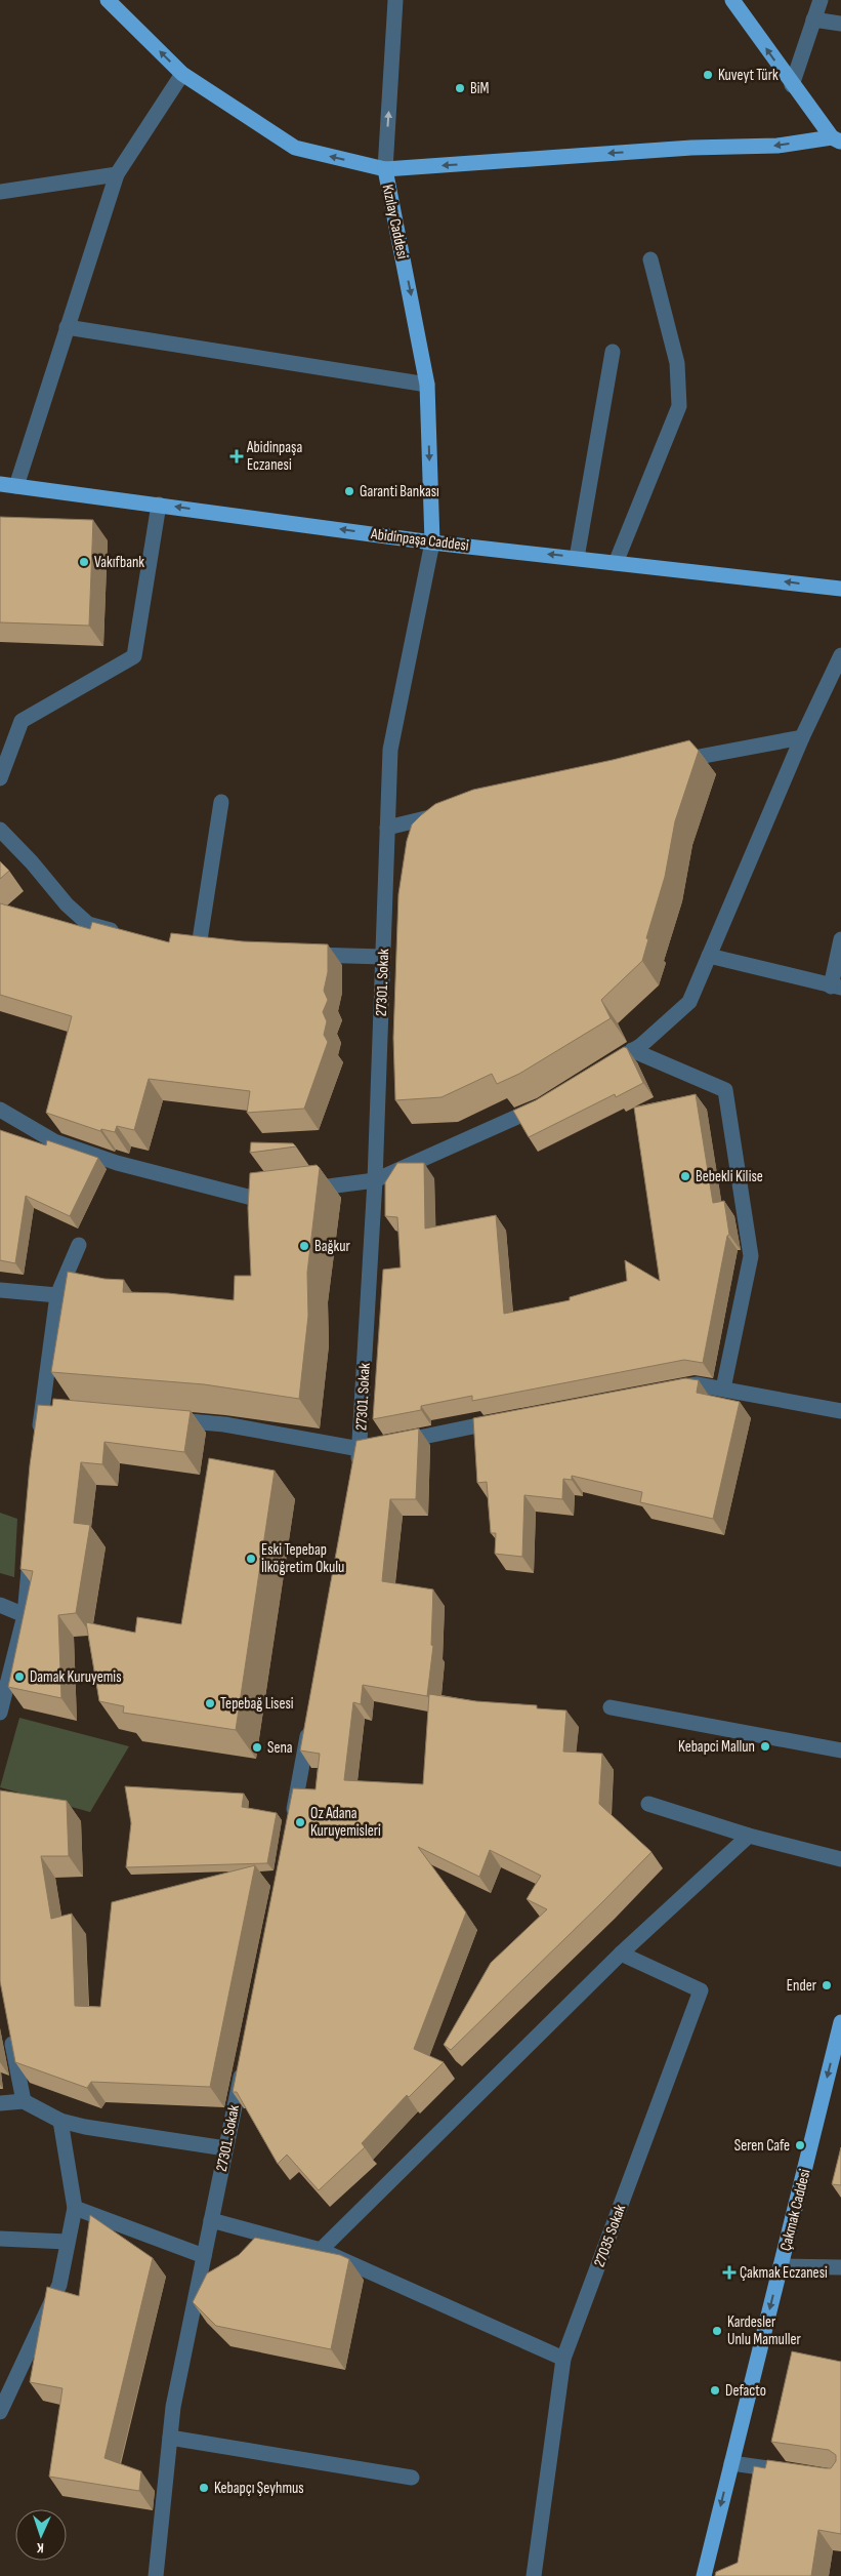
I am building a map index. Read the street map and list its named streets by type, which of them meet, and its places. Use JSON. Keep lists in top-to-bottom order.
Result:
{
  "streets": {
    "main road": ["Kızılay Caddesi", "Abidinpaşa Caddesi", "Çakmak Caddesi"],
    "street": ["27301. Sokak", "27035 Sokak"]
  },
  "crossings": [
    ["Kızılay Caddesi", "Abidinpaşa Caddesi"],
    ["Kızılay Caddesi", "27301. Sokak"],
    ["Abidinpaşa Caddesi", "27301. Sokak"]
  ],
  "one_way": ["Abidinpaşa Caddesi", "Çakmak Caddesi"],
  "places": {
    "other": [
      "Kuveyt Türk",
      "BiM",
      "Garanti Bankası",
      "Vakıfbank",
      "Bebekli Kilise",
      "Bağkur",
      "Eski Tepebap İlköğretim Okulu",
      "Damak Kuruyemis",
      "Tepebağ Lisesi",
      "Kebapci Mallun",
      "Sena",
      "Oz Adana Kuruyemisleri",
      "Ender",
      "Seren Cafe",
      "Kardesler Unlu Mamuller",
      "Defacto",
      "Kebapçı Şeyhmus"
    ],
    "health": ["Abidinpaşa Eczanesi", "Çakmak Eczanesi"]
  },
  "north": "bottom"
}
